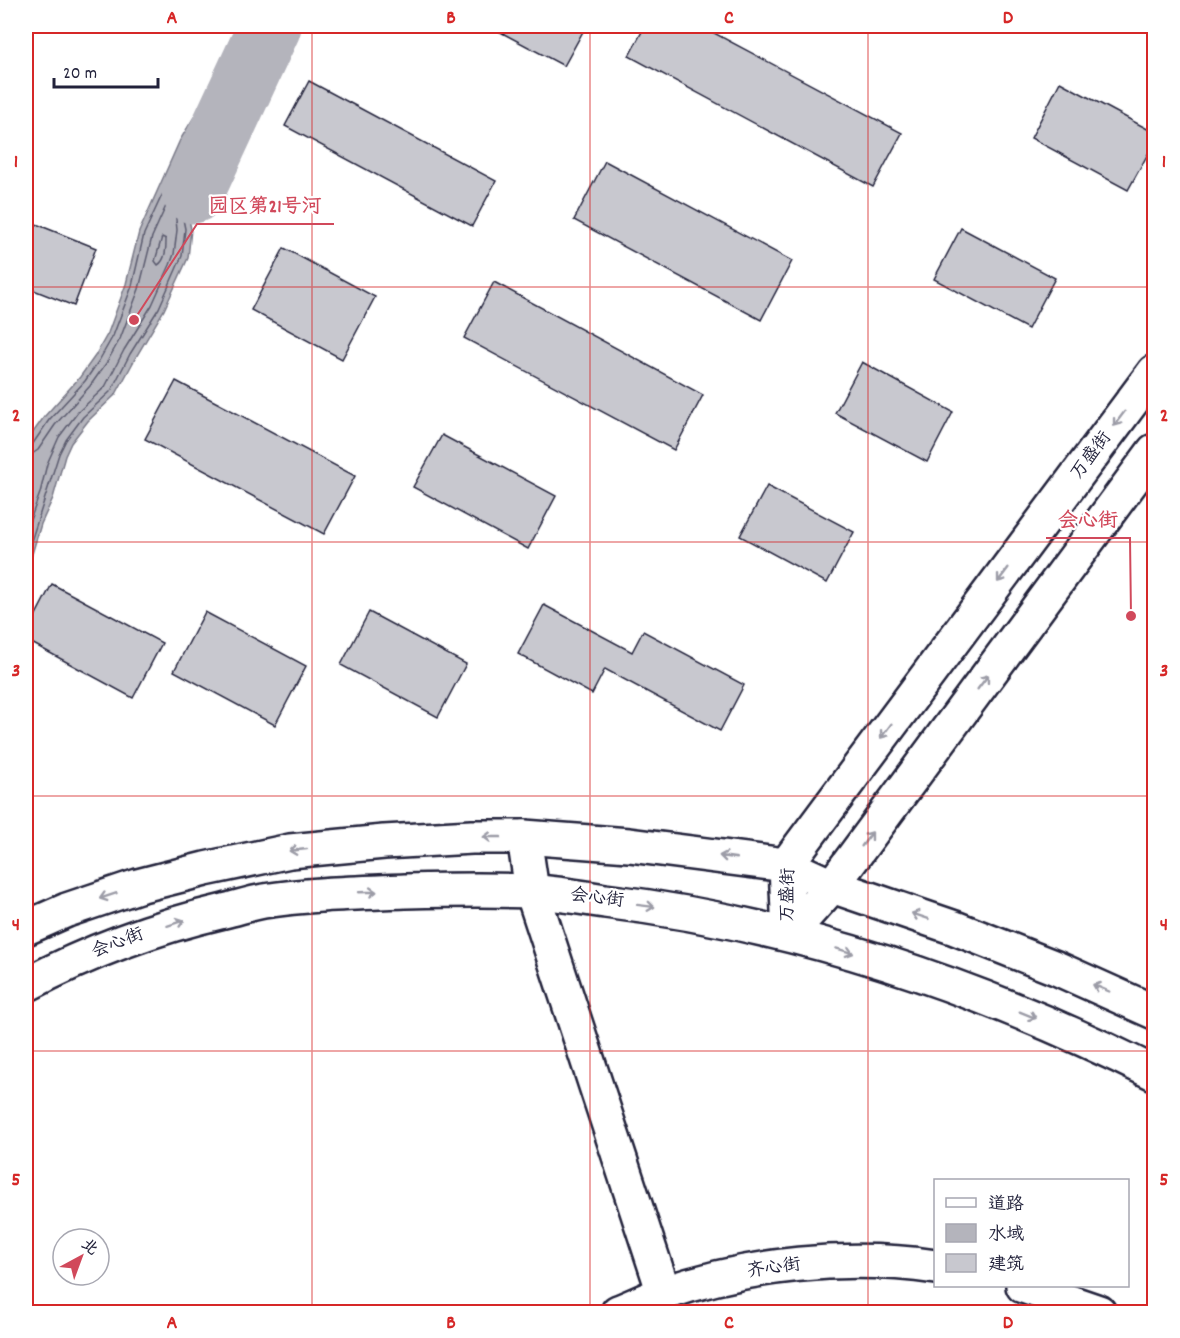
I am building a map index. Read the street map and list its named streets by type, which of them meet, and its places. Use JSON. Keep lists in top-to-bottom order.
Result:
{
  "streets": {
    "main road": ["万盛街", "会心街", "齐心街"]
  },
  "crossings": [
    ["万盛街", "会心街"]
  ],
  "places": ["园区第21号河", "会心街"],
  "legend": ["道路", "水域", "建筑"],
  "scale_bar": "20 m",
  "north": "top right",
  "grid": {
    "columns": [
      "A",
      "B",
      "C",
      "D"
    ],
    "rows": [
      "1",
      "2",
      "3",
      "4",
      "5"
    ]
  }
}
